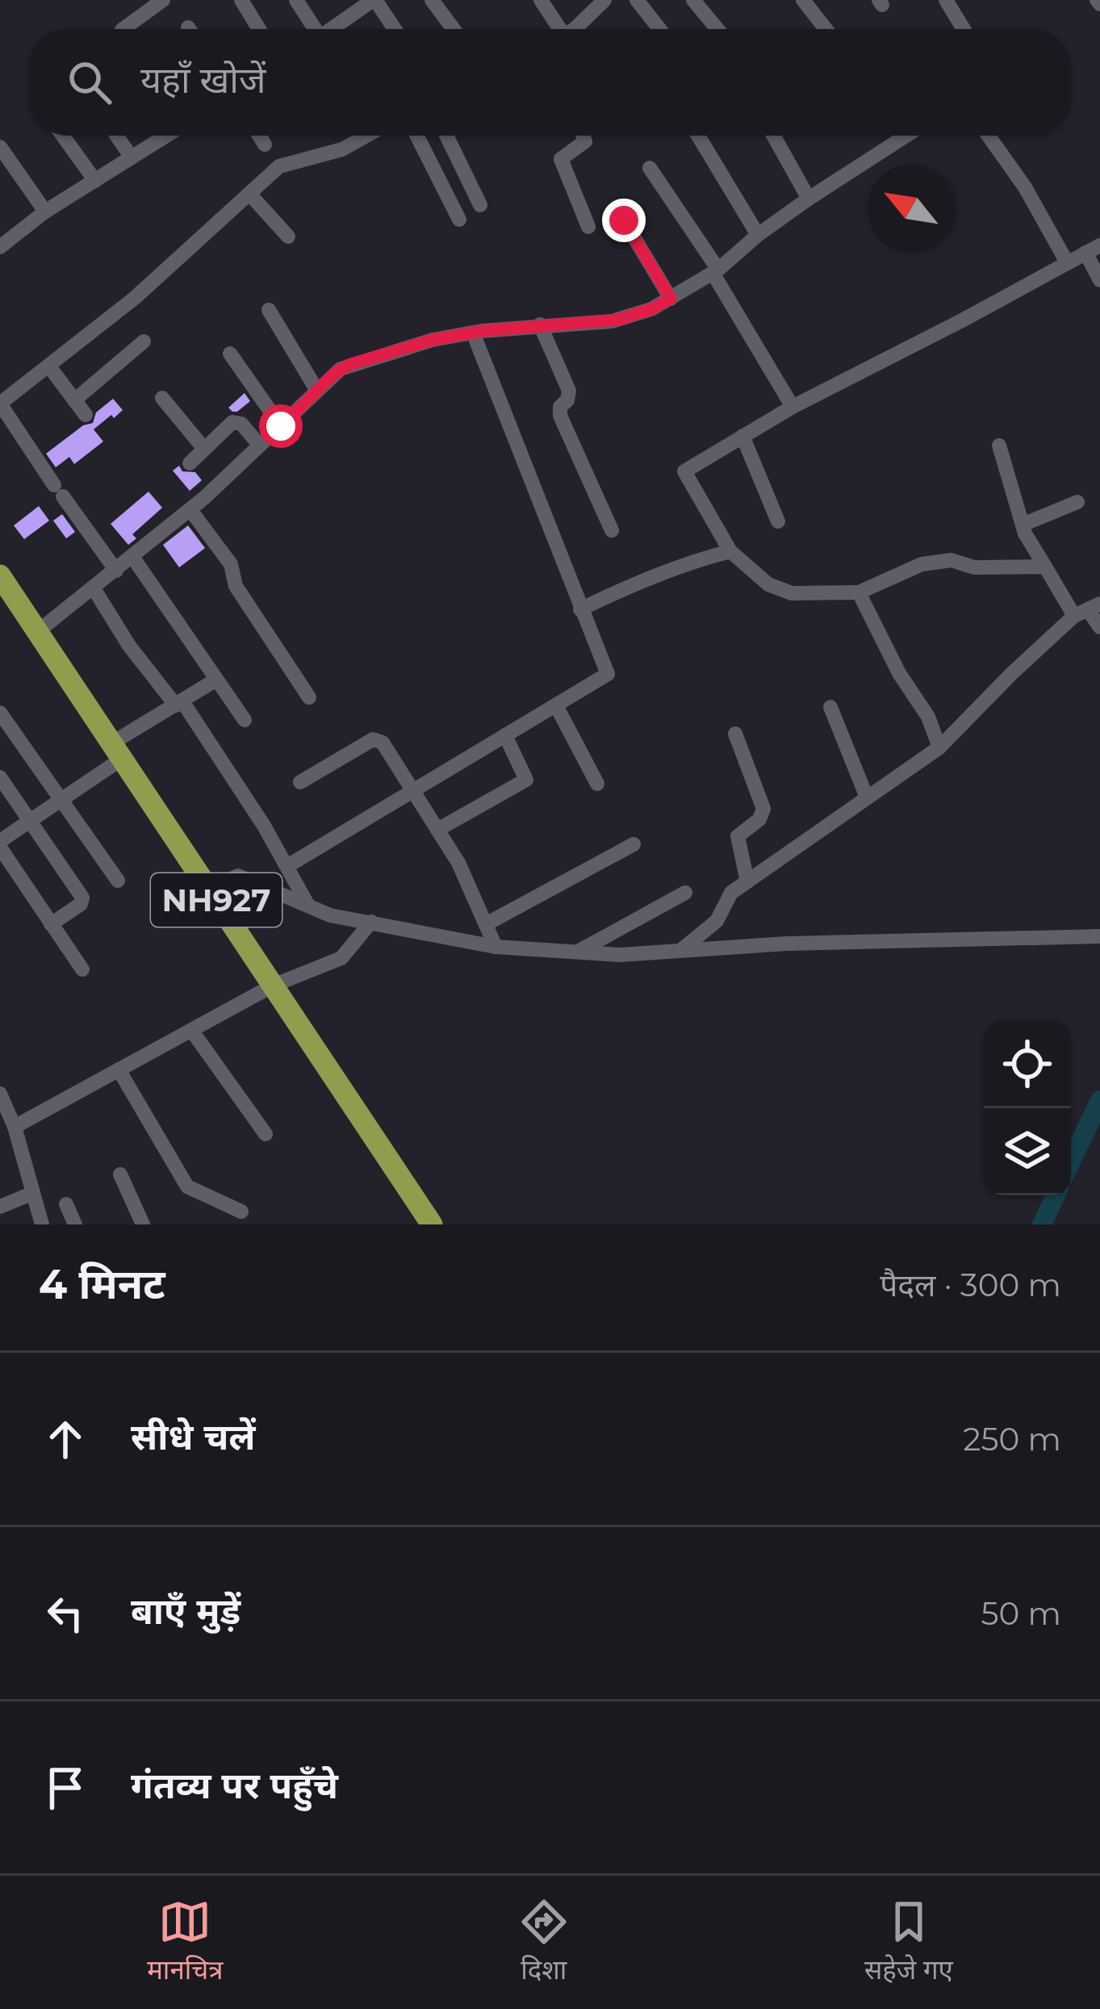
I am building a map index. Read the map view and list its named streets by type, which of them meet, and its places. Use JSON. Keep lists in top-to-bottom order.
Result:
{
  "streets": {
    "highway": ["NH927"]
  },
  "north": "top left",
  "page": {
    "search": "यहाँ खोजें",
    "heading": ["4 मिनट", "पैदल · 300 m"],
    "list": [
      ["सीधे चलें", "250 m"],
      ["बाएँ मुड़ें", "50 m"],
      "गंतव्य पर पहुँचे"
    ],
    "nav": ["मानचित्र", "दिशा", "सहेजे गए"]
  }
}
